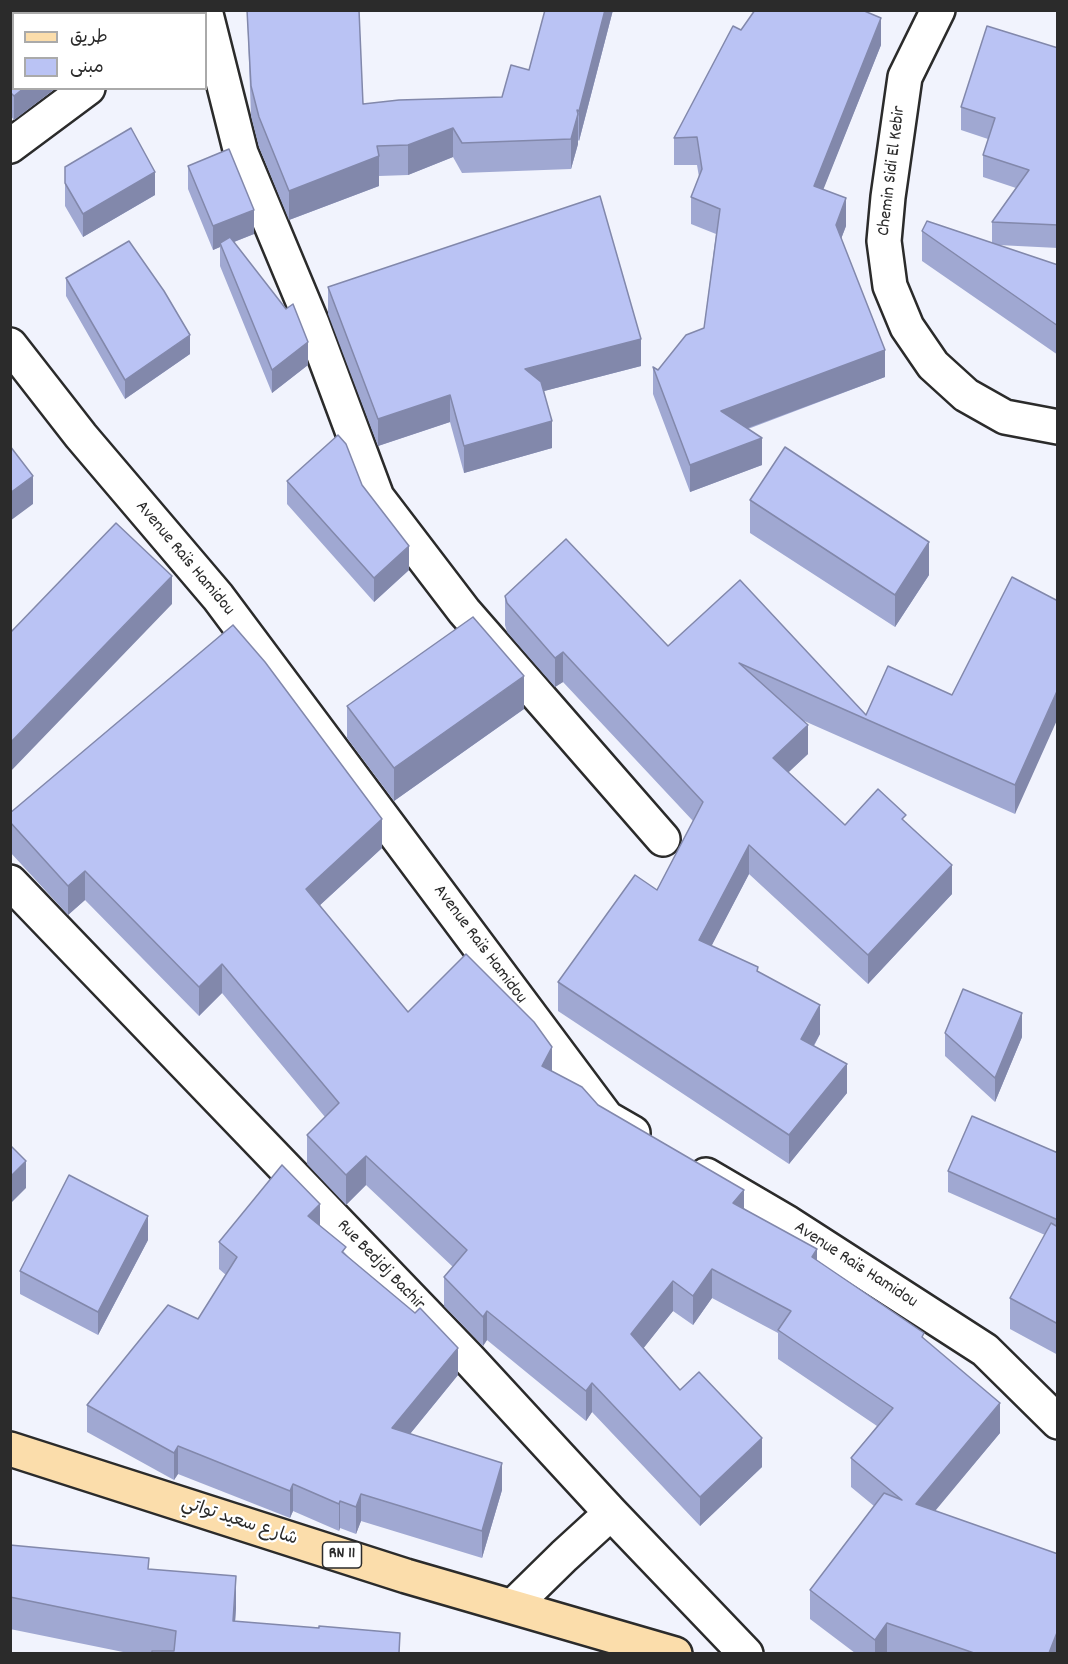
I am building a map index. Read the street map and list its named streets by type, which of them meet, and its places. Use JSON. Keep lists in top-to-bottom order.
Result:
{
  "streets": {
    "main road": ["شارع سعيد تواتي", "RN 11"],
    "street": ["Chemin Sidi El Kebir", "Avenue Raïs Hamidou", "Rue Bedjdj Bachir"]
  },
  "legend": ["طريق", "مبنى"]
}
